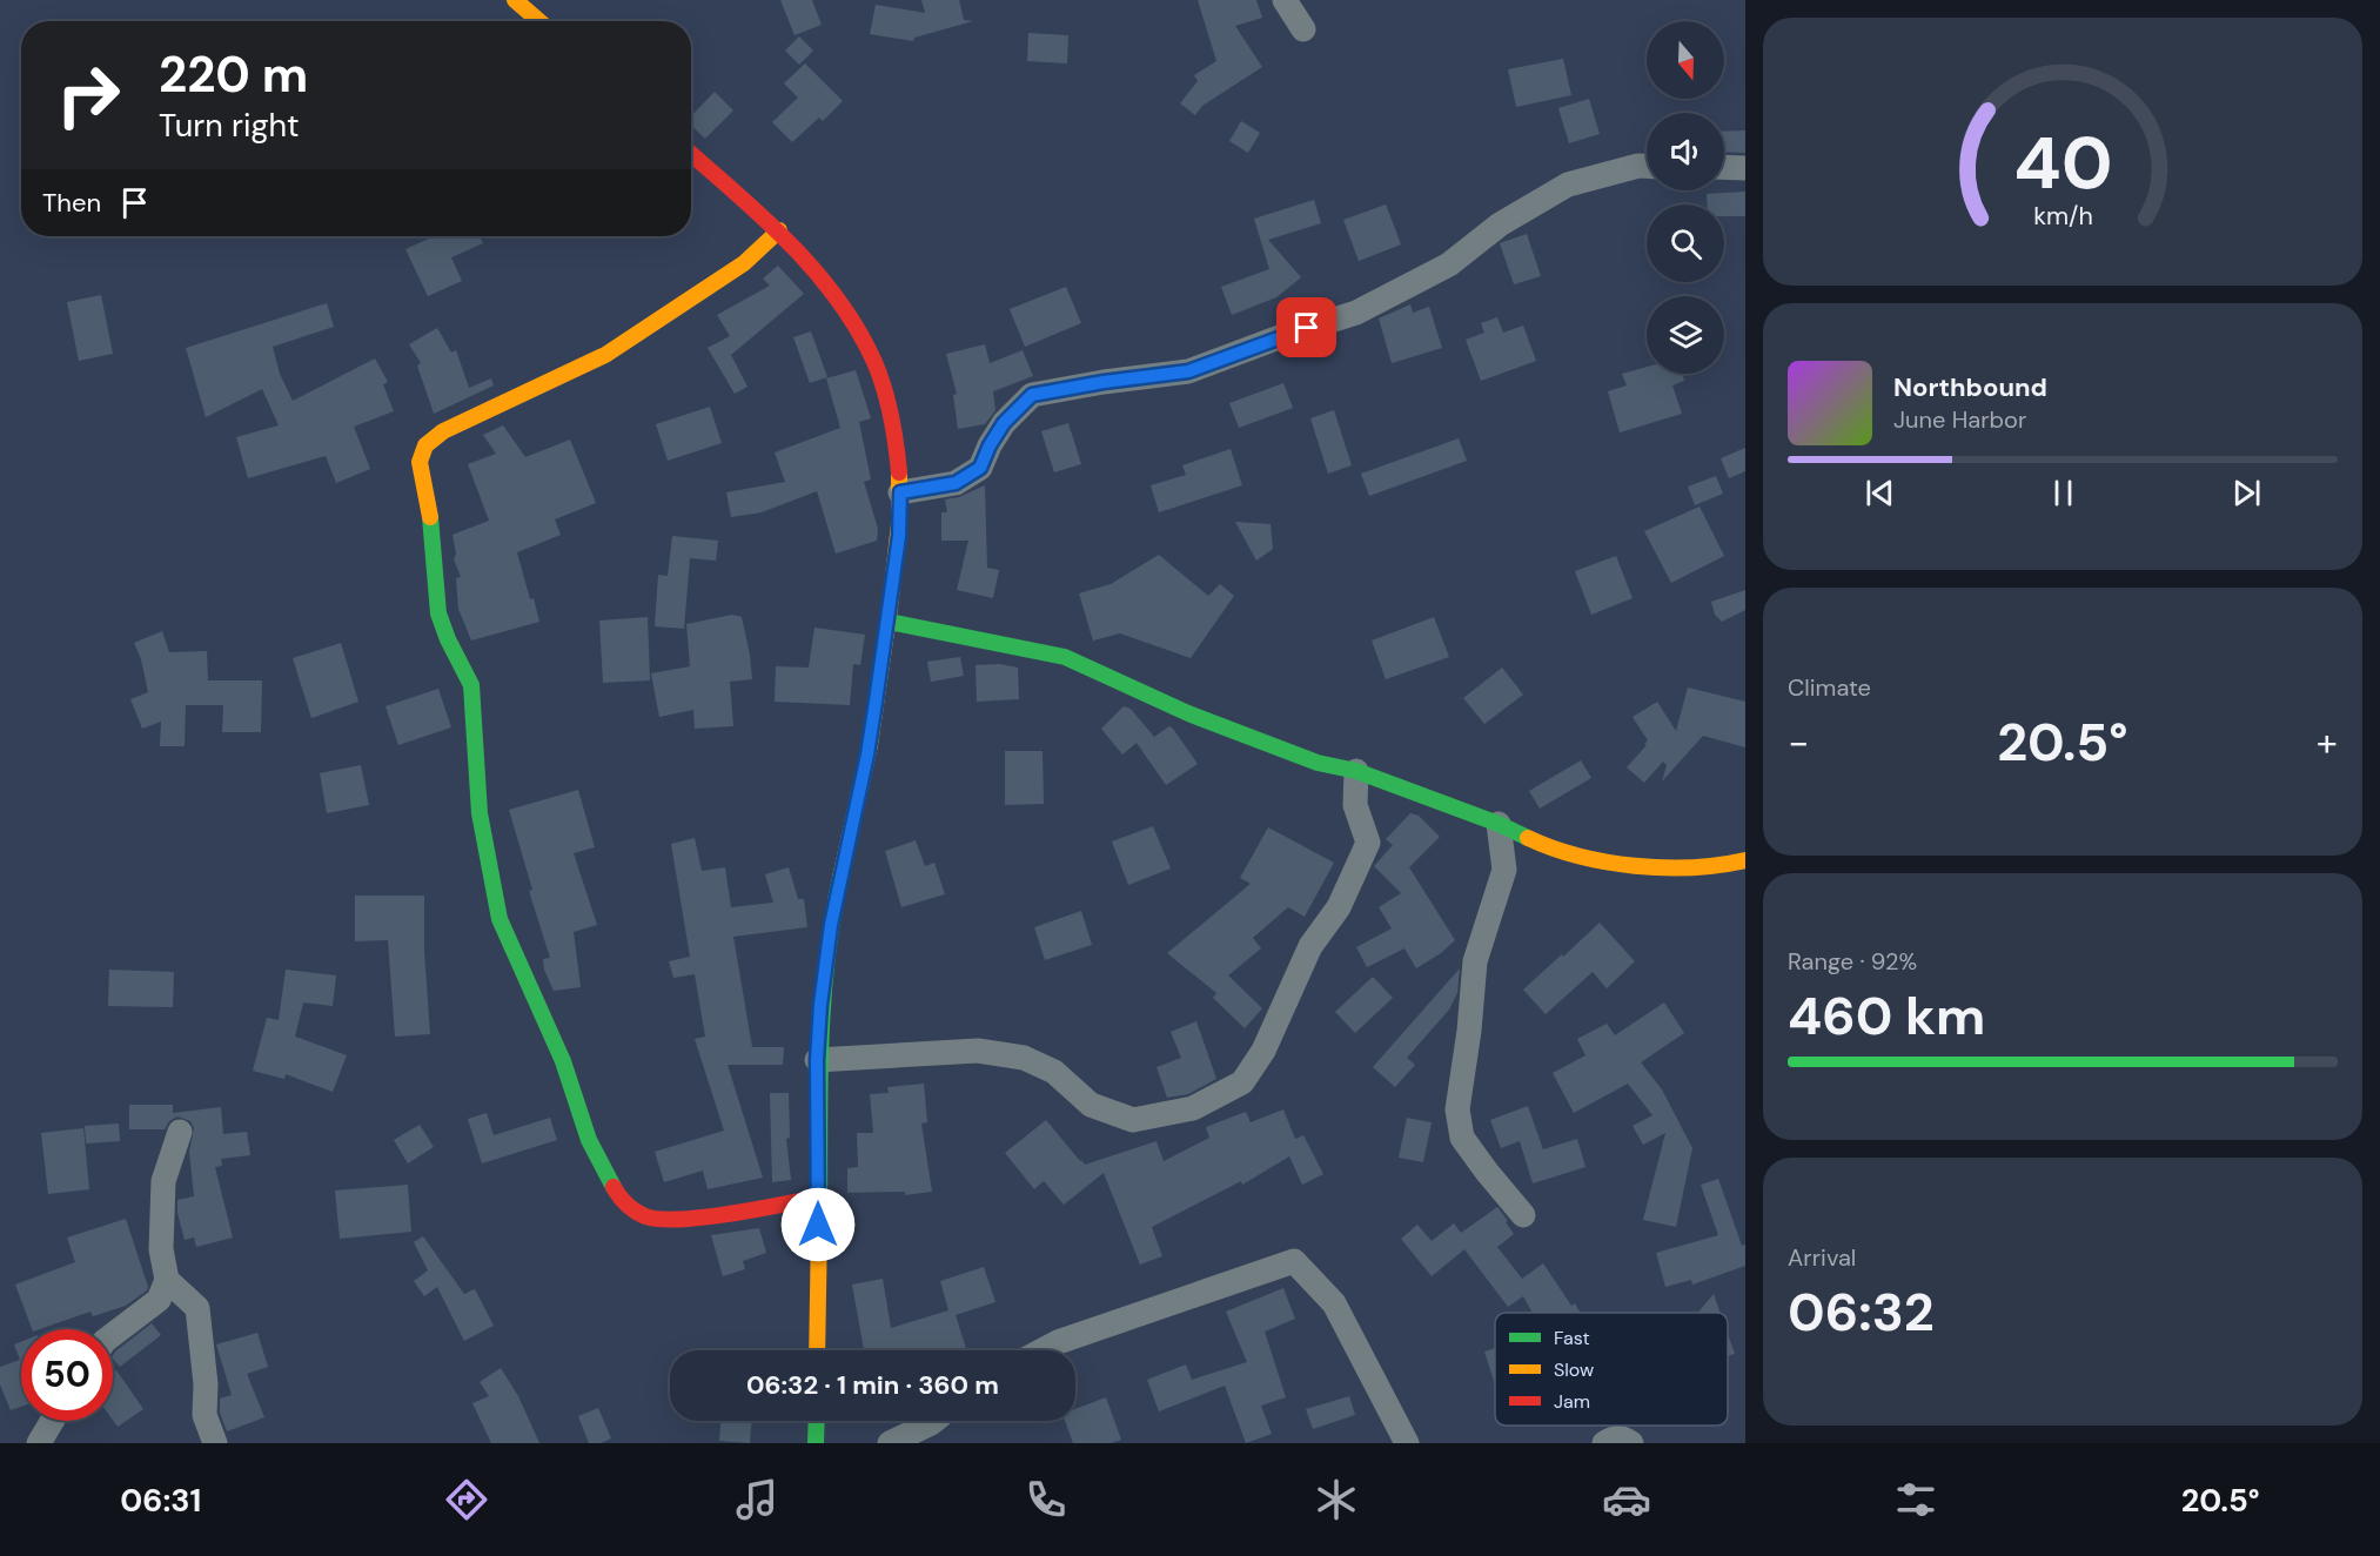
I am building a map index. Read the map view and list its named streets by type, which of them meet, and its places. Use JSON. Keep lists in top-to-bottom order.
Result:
{
  "legend": ["Fast", "Slow", "Jam"],
  "north": "bottom",
  "page": {
    "turn": ["220 m", "Turn right"],
    "then": "Then",
    "song": ["Northbound", "June Harbor"],
    "tile": [
      "Climate",
      ["Range · 92%", "460 km"],
      ["Arrival", "06:32"]
    ],
    "heat": ["−", "20.5°", "+"],
    "limit": "50",
    "trip": "06:32 · 1 min · 360 m",
    "tabs": ["06:31", "20.5°"],
    "gauge": ["40", "km/h"]
  }
}
